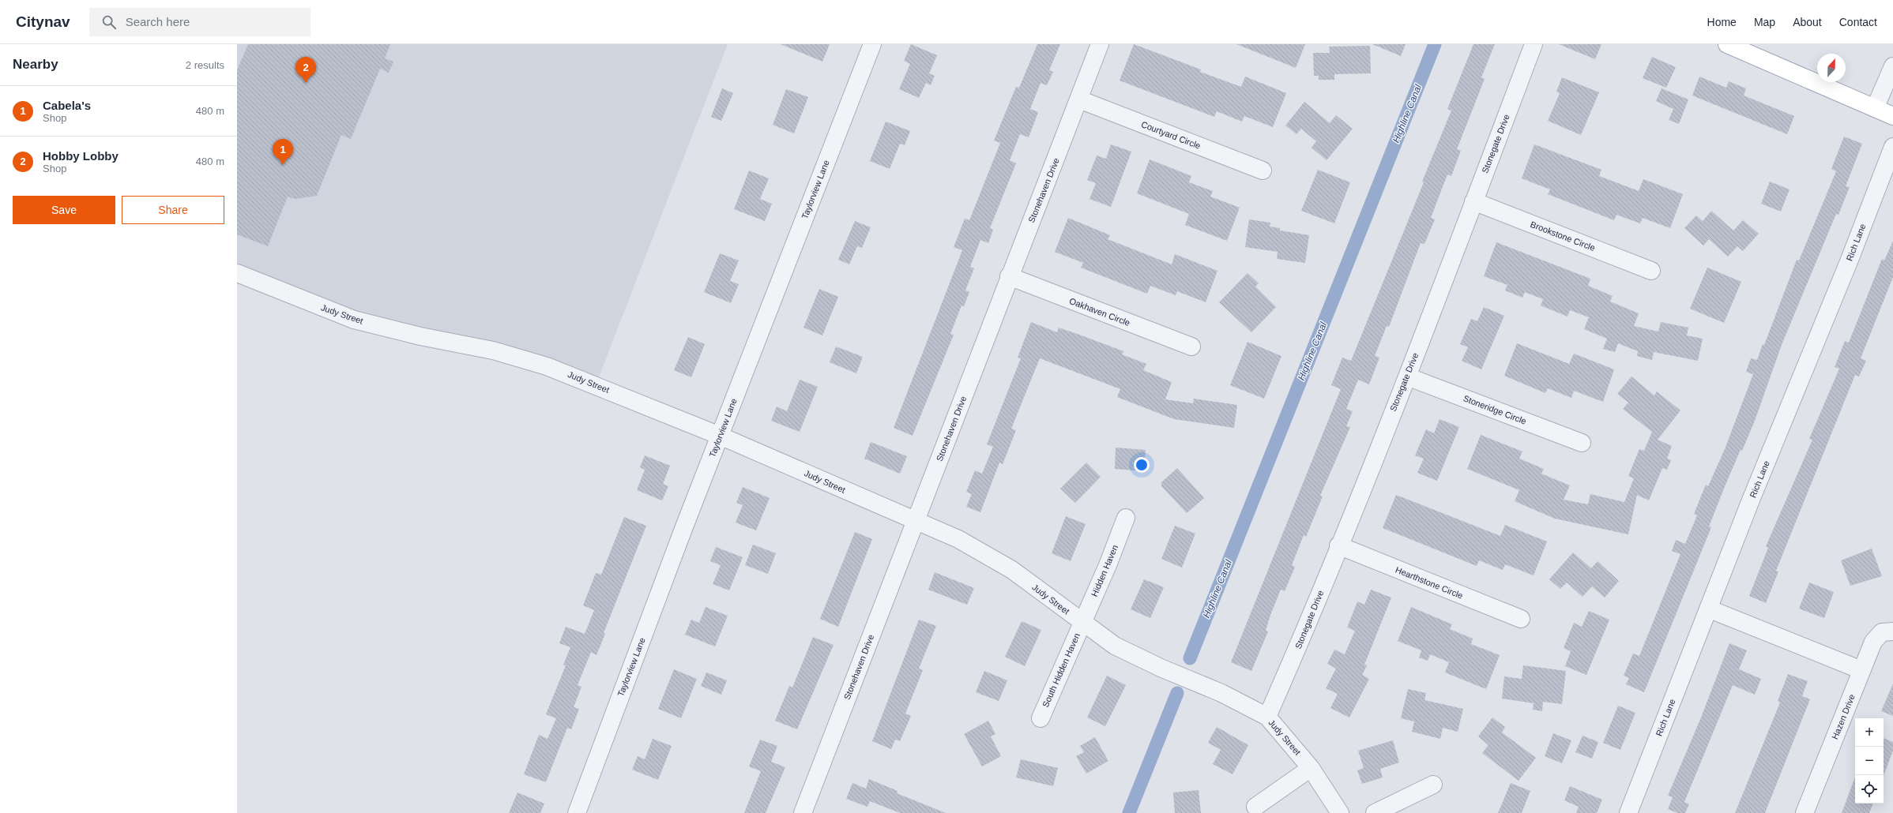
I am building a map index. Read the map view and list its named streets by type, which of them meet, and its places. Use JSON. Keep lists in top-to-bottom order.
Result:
{
  "streets": {
    "street": [
      "Courtyard Circle",
      "Stonegate Drive",
      "Taylorview Lane",
      "Stonehaven Drive",
      "Brookstone Circle",
      "Rich Lane",
      "Oakhaven Circle",
      "Judy Street",
      "Stoneridge Circle",
      "Hidden Haven",
      "Hearthstone Circle",
      "South Hidden Haven",
      "Hazen Drive"
    ]
  },
  "crossings": [
    ["Courtyard Circle", "Stonehaven Drive"],
    ["Stonegate Drive", "Brookstone Circle"],
    ["Stonegate Drive", "Judy Street"],
    ["Stonegate Drive", "Stoneridge Circle"],
    ["Stonegate Drive", "Hearthstone Circle"],
    ["Taylorview Lane", "Judy Street"],
    ["Stonehaven Drive", "Oakhaven Circle"],
    ["Stonehaven Drive", "Judy Street"],
    ["Judy Street", "Hidden Haven"],
    ["Judy Street", "South Hidden Haven"],
    ["Hidden Haven", "South Hidden Haven"]
  ],
  "water": ["Highline Canal"],
  "north": "top",
  "page": {
    "header": "Citynav",
    "search": "Search here",
    "nav": [
      "Home",
      "Map",
      "About",
      "Contact"
    ],
    "heading": ["Nearby", "2 results"],
    "pins": ["2", "1"],
    "list": [
      {
        "mark": "1",
        "name": "Cabela's",
        "note": "Shop",
        "value": "480 m"
      },
      {
        "mark": "2",
        "name": "Hobby Lobby",
        "note": "Shop",
        "value": "480 m"
      }
    ],
    "buttons": ["Save", "Share"],
    "map_buttons": ["+", "−"]
  }
}
